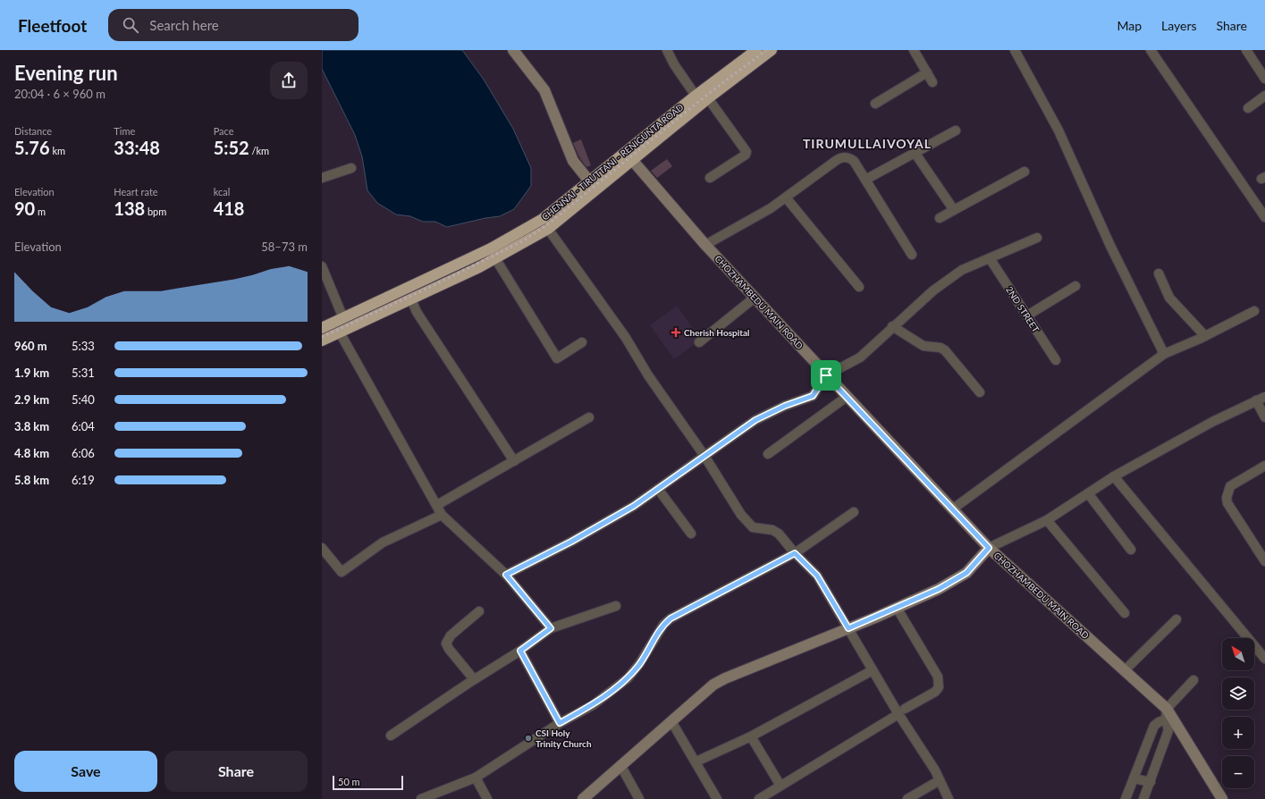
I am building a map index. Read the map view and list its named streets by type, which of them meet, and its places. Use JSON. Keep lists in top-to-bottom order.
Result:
{
  "streets": {
    "highway": ["CHENNAI - TIRUTTANI - RENIGUNTA ROAD"],
    "street": ["CHOZHAMBEDU MAIN ROAD", "2ND STREET"]
  },
  "crossings": [
    ["CHENNAI - TIRUTTANI - RENIGUNTA ROAD", "CHOZHAMBEDU MAIN ROAD"]
  ],
  "districts": ["TIRUMULLAIVOYAL"],
  "places": {
    "health": ["Cherish Hospital"],
    "other": ["CSI Holy Trinity Church"]
  },
  "scale_bar": "50 m",
  "north": "top left",
  "page": {
    "header": "Fleetfoot",
    "search": "Search here",
    "nav": ["Map", "Layers", "Share"],
    "heading": ["Evening run", "20:04 · 6 × 960 m"],
    "stats": [
      ["Distance", "5.76 km"],
      ["Time", "33:48"],
      ["Pace", "5:52 /km"],
      ["Elevation", "90 m"],
      ["Heart rate", "138 bpm"],
      ["kcal", "418"]
    ],
    "chart": ["Elevation", "58–73 m"],
    "list": [
      {
        "name": "960 m",
        "note": "5:33"
      },
      {
        "name": "1.9 km",
        "note": "5:31"
      },
      {
        "name": "2.9 km",
        "note": "5:40"
      },
      {
        "name": "3.8 km",
        "note": "6:04"
      },
      {
        "name": "4.8 km",
        "note": "6:06"
      },
      {
        "name": "5.8 km",
        "note": "6:19"
      }
    ],
    "map_buttons": ["+", "−"],
    "buttons": ["Save", "Share"],
    "scale": "50 m"
  }
}
